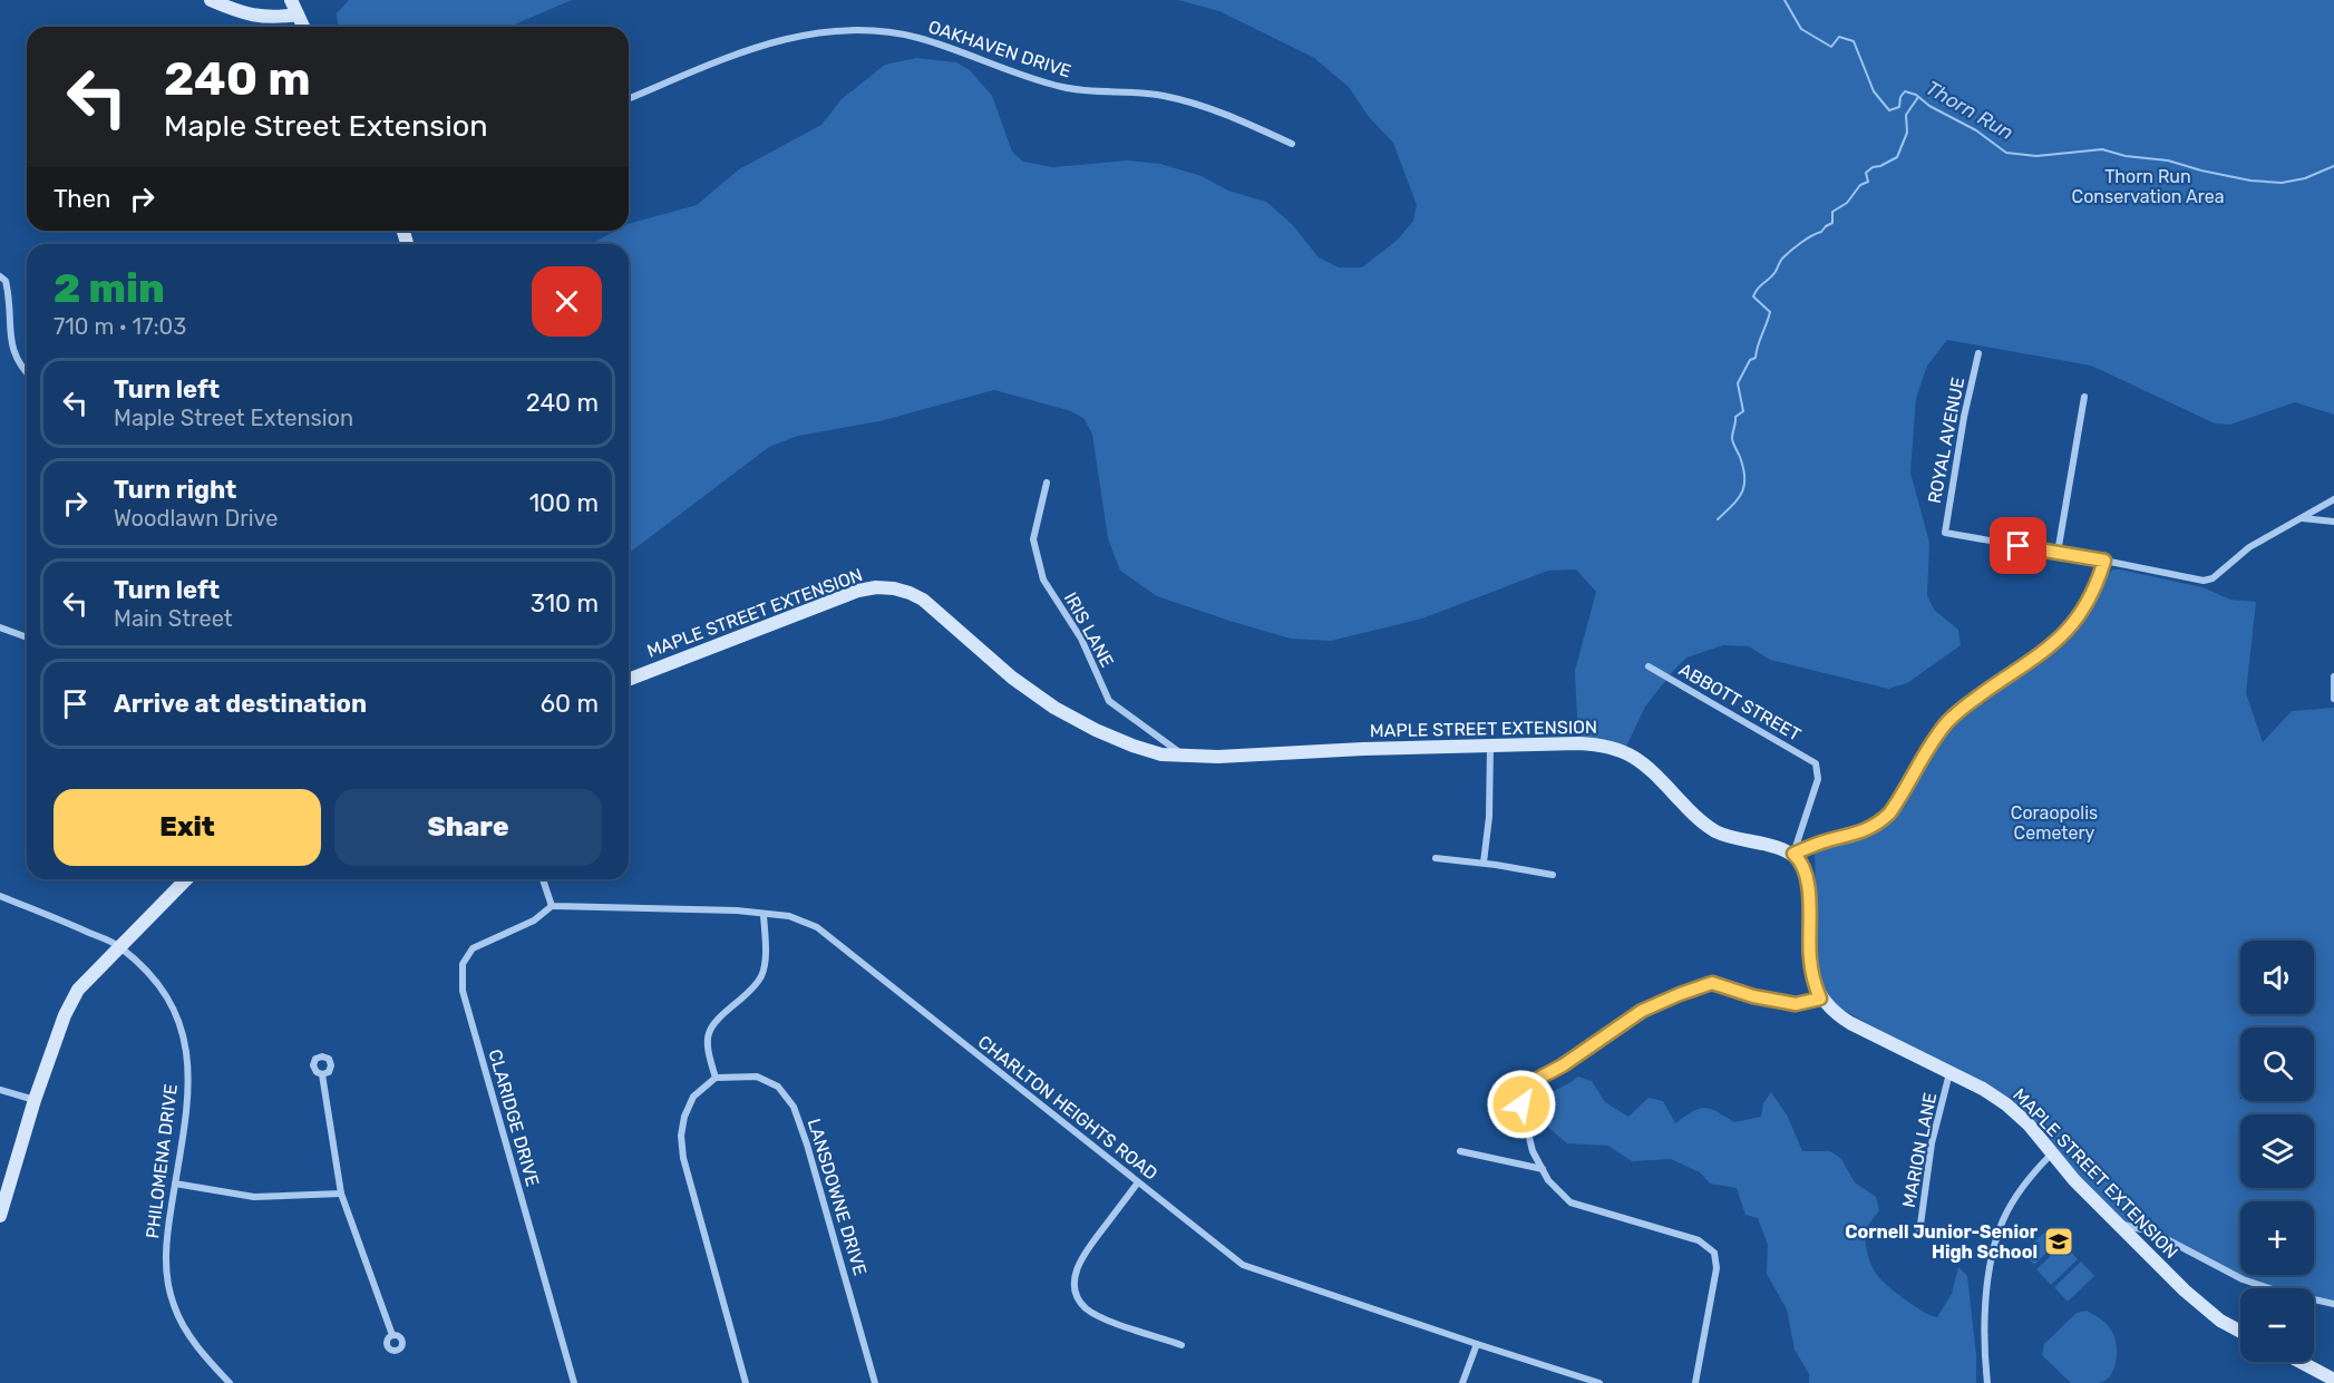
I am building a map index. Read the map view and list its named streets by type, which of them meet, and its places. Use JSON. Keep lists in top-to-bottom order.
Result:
{
  "streets": {
    "street": [
      "OAKHAVEN DRIVE",
      "ROYAL AVENUE",
      "MAPLE STREET EXTENSION",
      "IRIS LANE",
      "ABBOTT STREET",
      "CHARLTON HEIGHTS ROAD",
      "CLARIDGE DRIVE",
      "MARION LANE",
      "PHILOMENA DRIVE",
      "LANSDOWNE DRIVE"
    ]
  },
  "crossings": [
    ["MAPLE STREET EXTENSION", "IRIS LANE"],
    ["MAPLE STREET EXTENSION", "ABBOTT STREET"],
    ["MAPLE STREET EXTENSION", "MARION LANE"],
    ["CHARLTON HEIGHTS ROAD", "CLARIDGE DRIVE"]
  ],
  "water": ["Thorn Run"],
  "parks": ["Thorn Run Conservation Area", "Coraopolis Cemetery"],
  "places": {
    "school or university": ["Cornell Junior-Senior High School"]
  },
  "page": {
    "turn": ["240 m", "Maple Street Extension"],
    "then": "Then",
    "heading": ["2 min", "710 m · 17:03"],
    "list": [
      {
        "name": "Turn left",
        "note": "Maple Street Extension",
        "value": "240 m"
      },
      {
        "name": "Turn right",
        "note": "Woodlawn Drive",
        "value": "100 m"
      },
      {
        "name": "Turn left",
        "note": "Main Street",
        "value": "310 m"
      },
      {
        "name": "Arrive at destination",
        "value": "60 m"
      }
    ],
    "buttons": ["Exit", "Share"],
    "map_buttons": ["+", "−"]
  }
}
